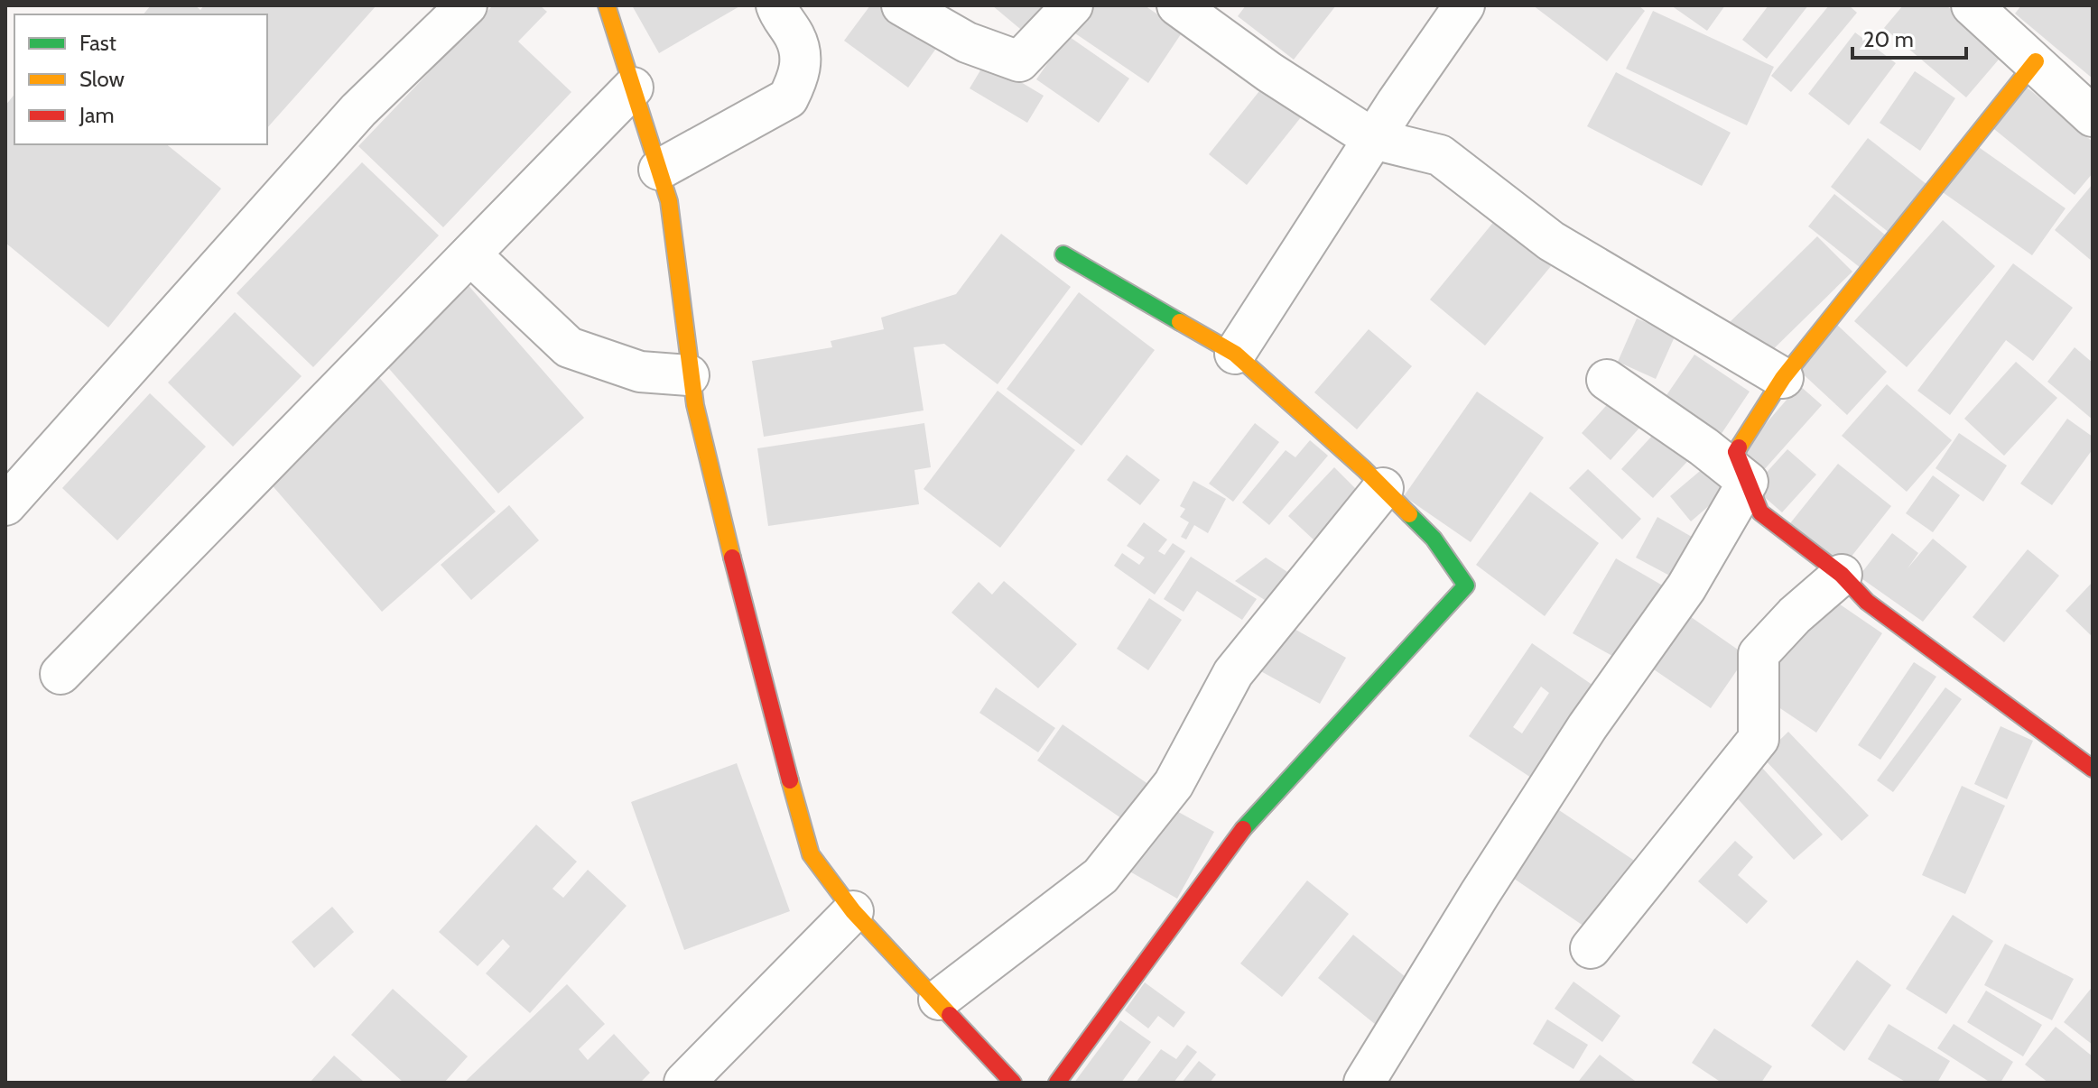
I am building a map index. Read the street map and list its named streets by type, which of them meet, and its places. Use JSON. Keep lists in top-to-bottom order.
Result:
{
  "legend": ["Fast", "Slow", "Jam"],
  "scale_bar": "20 m"
}
